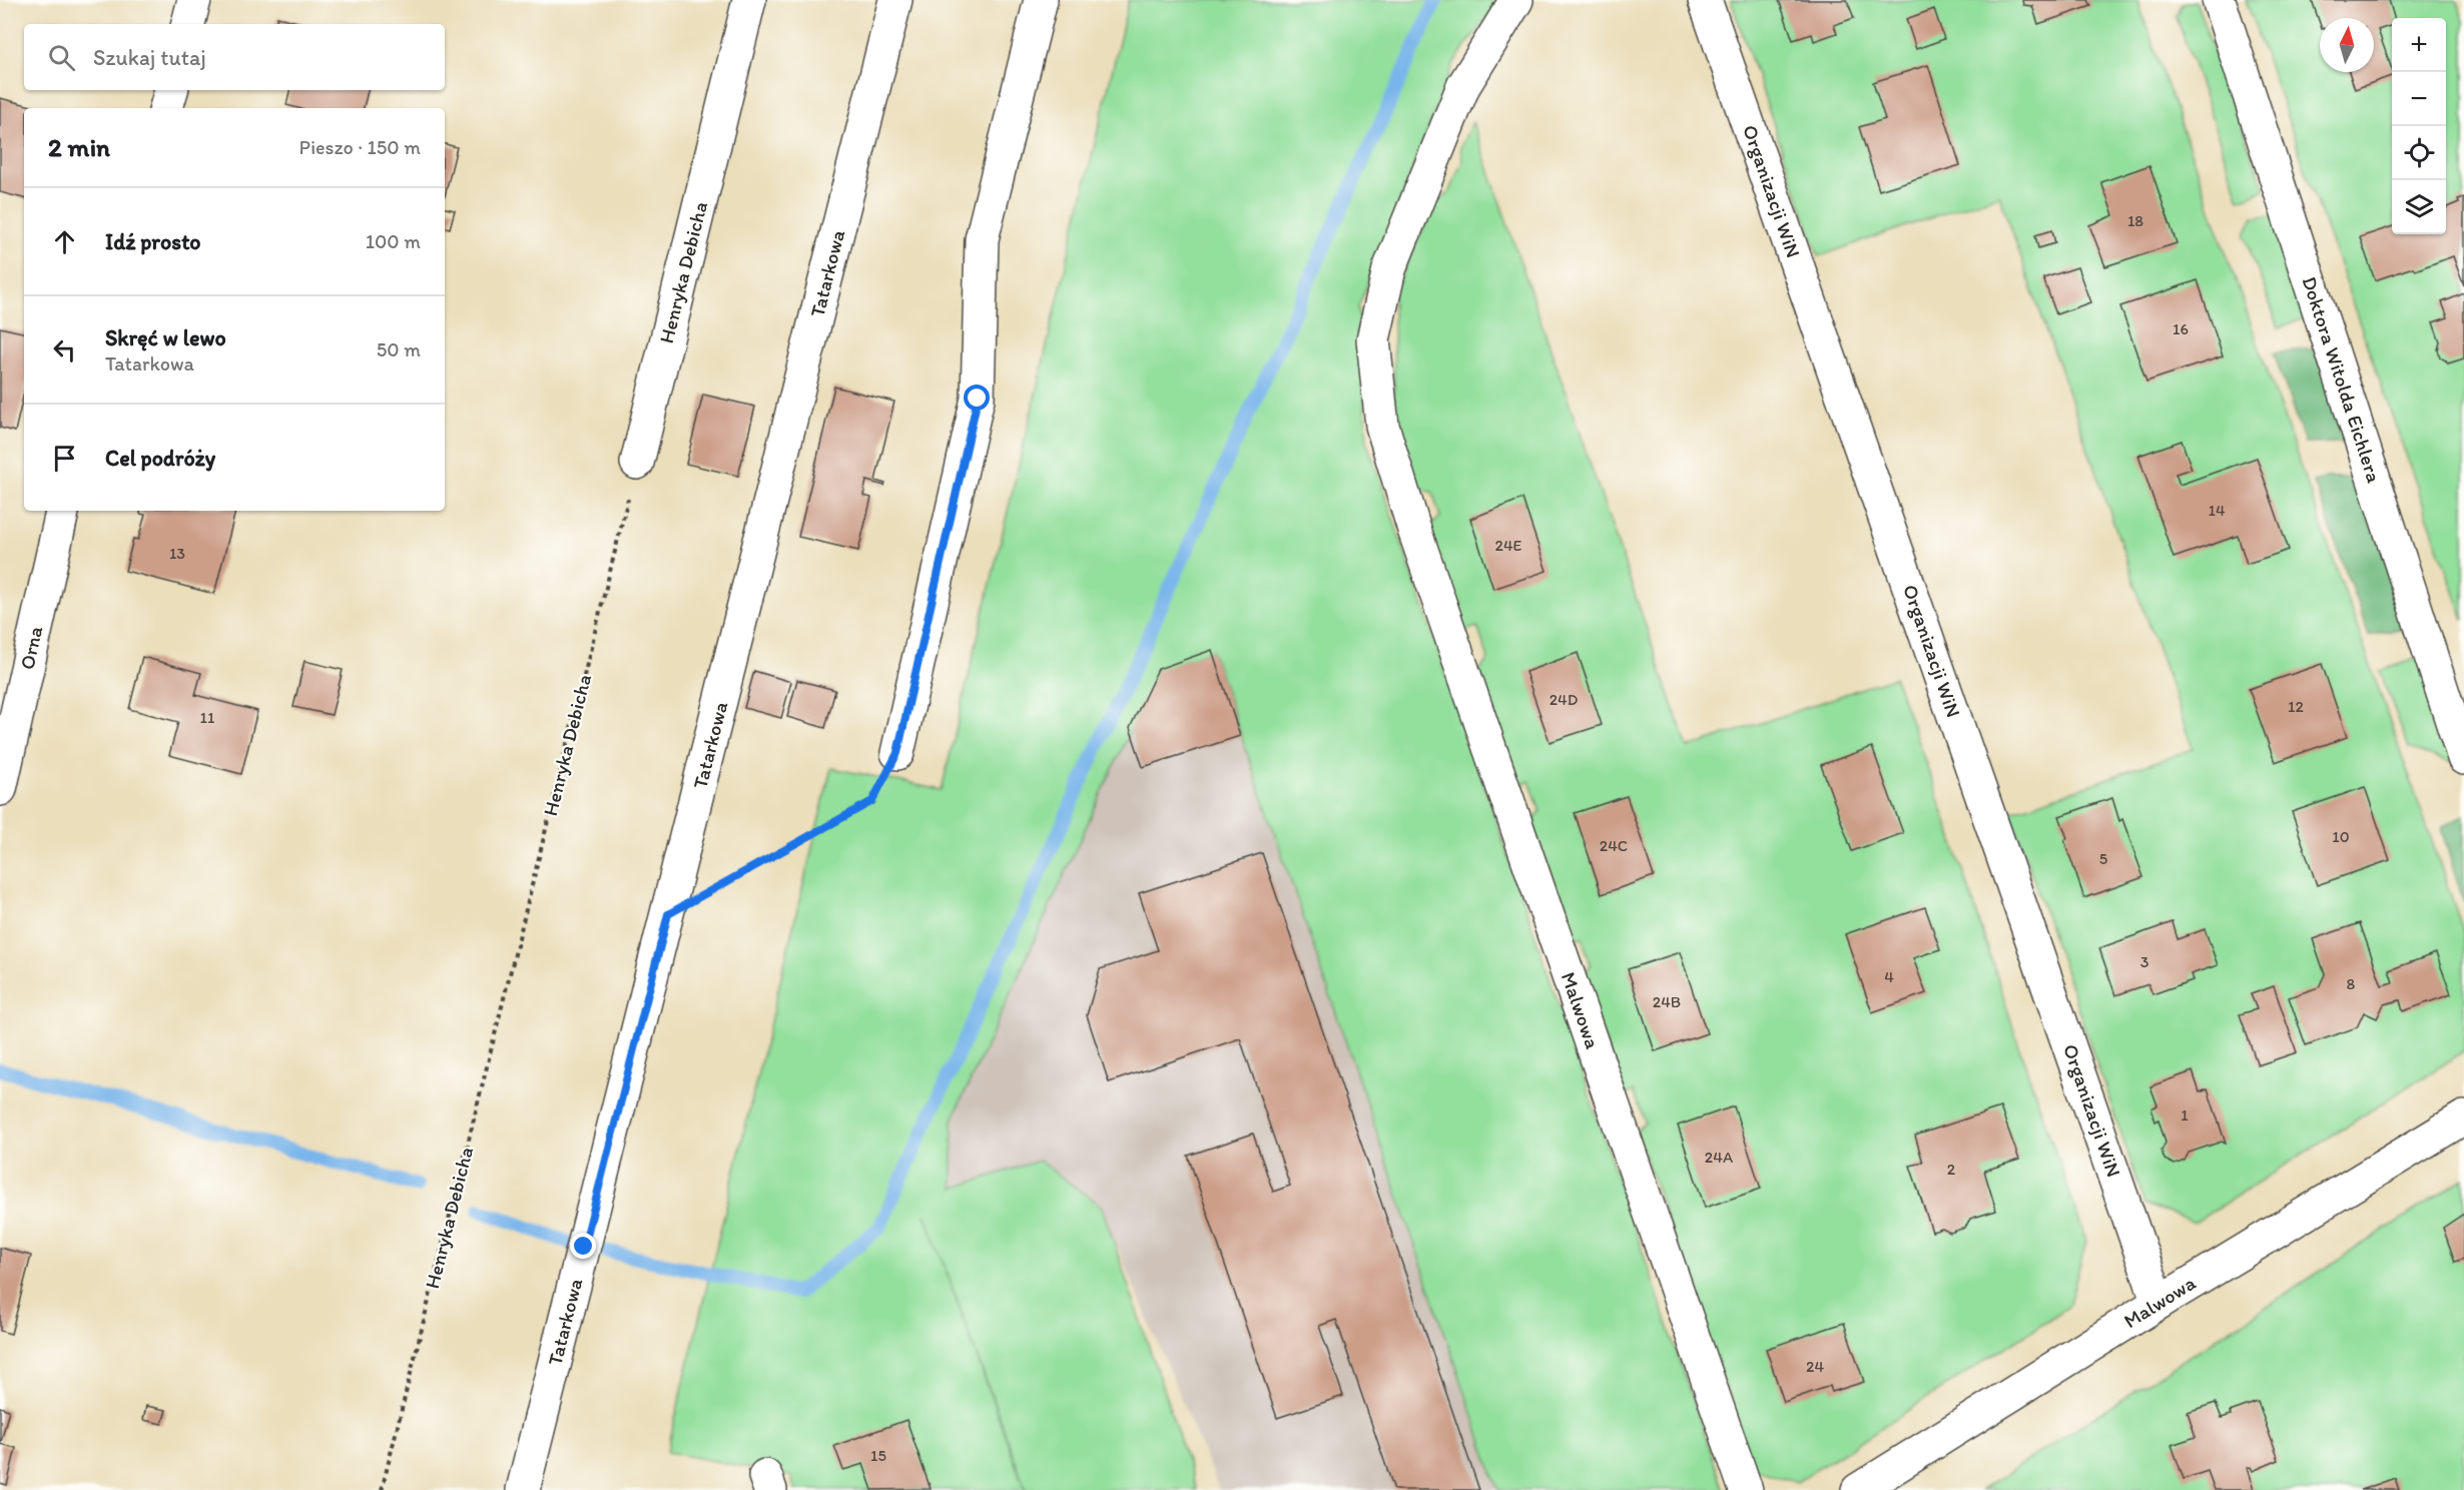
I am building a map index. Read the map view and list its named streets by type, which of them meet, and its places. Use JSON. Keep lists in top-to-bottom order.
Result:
{
  "streets": {
    "street": [
      "Organizacji WiN",
      "Henryka Debicha",
      "Tatarkowa",
      "Doktora Witolda Eichlera",
      "Orna",
      "Malwowa"
    ]
  },
  "crossings": [
    ["Organizacji WiN", "Malwowa"]
  ],
  "house_numbers": [
    "18",
    "16",
    "14",
    "24E",
    "13",
    "24D",
    "12",
    "11",
    "10",
    "24C",
    "5",
    "3",
    "4",
    "8",
    "24B",
    "1",
    "24A",
    "2",
    "24",
    "15"
  ],
  "north": "top",
  "page": {
    "map_buttons": ["+", "−"],
    "search": "Szukaj tutaj",
    "heading": ["2 min", "Pieszo · 150 m"],
    "list": [
      ["Idź prosto", "100 m"],
      ["Skręć w lewo", "Tatarkowa", "50 m"],
      "Cel podróży"
    ]
  }
}
